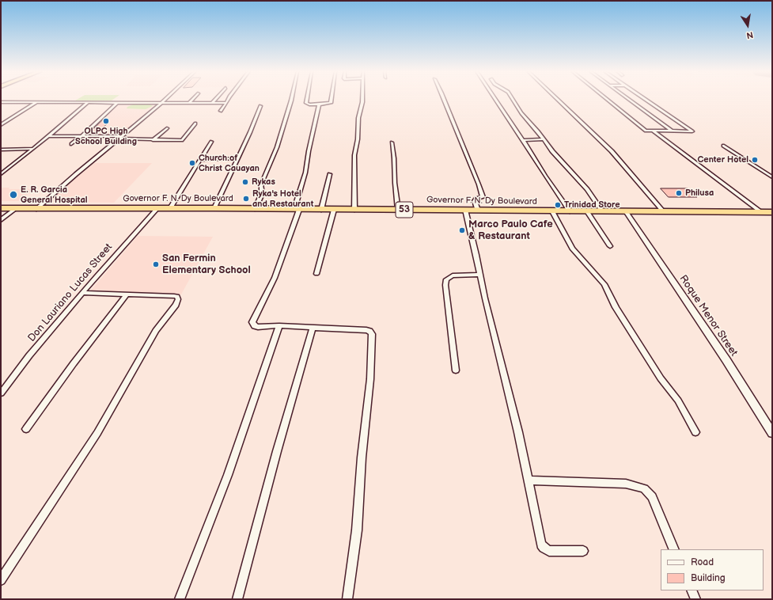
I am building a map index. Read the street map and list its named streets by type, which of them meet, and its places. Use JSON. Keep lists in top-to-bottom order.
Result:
{
  "streets": {
    "highway": ["Governor F. N. Dy Boulevard", "53"],
    "street": ["Don Lauriano Lucas Street", "Roque Menor Street"]
  },
  "crossings": [
    ["Governor F. N. Dy Boulevard", "Don Lauriano Lucas Street"],
    ["Governor F. N. Dy Boulevard", "Roque Menor Street"]
  ],
  "places": [
    "OLPC High School Building",
    "Center Hotel",
    "Church of Christ Cauayan",
    "Rykas",
    "Philusa",
    "E. R. Garcia General Hospital",
    "Ryka's Hotel and Restaurant",
    "Trinidad Store",
    "Marco Paulo Cafe & Restaurant",
    "San Fermin Elementary School"
  ],
  "legend": ["Road", "Building"],
  "north": "bottom"
}
